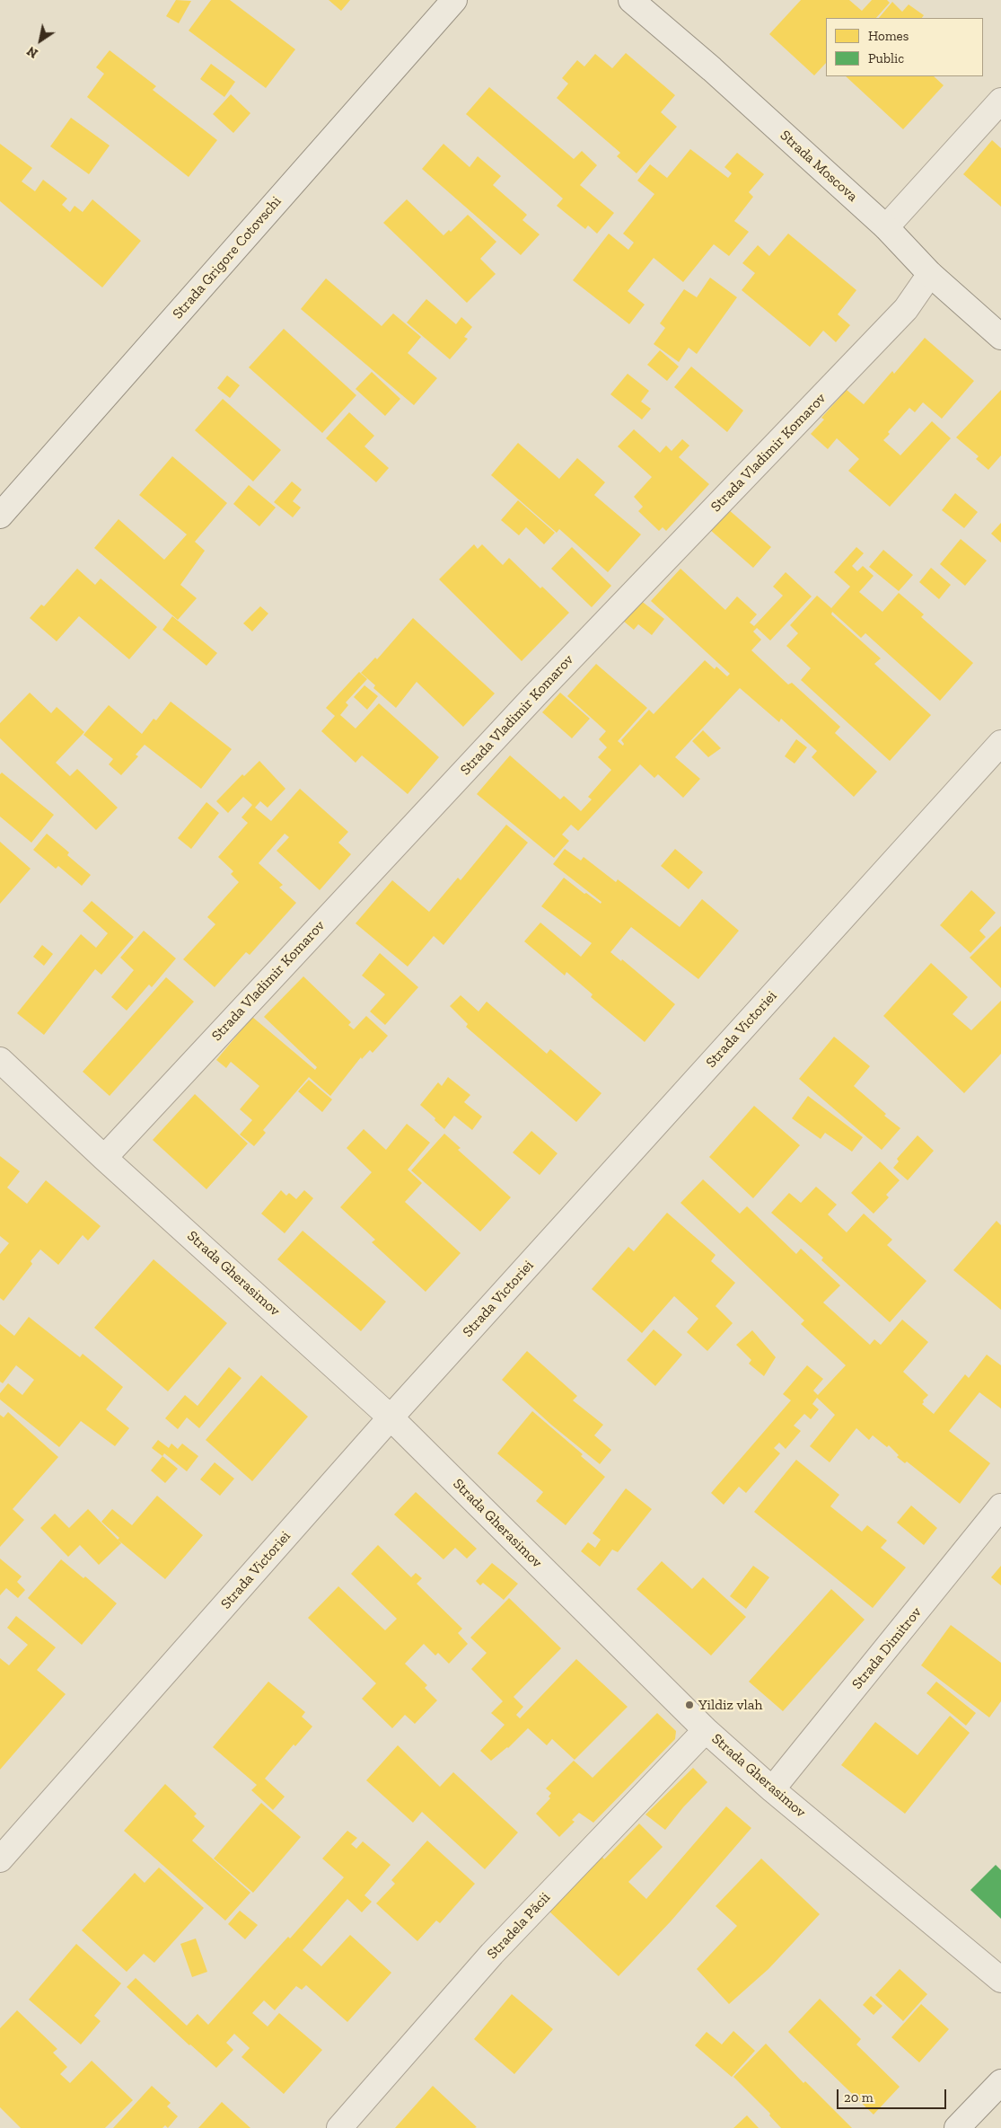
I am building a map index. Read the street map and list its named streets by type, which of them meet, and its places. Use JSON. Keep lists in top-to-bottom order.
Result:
{
  "streets": {
    "street": [
      "Strada Moscova",
      "Strada Grigore Cotovschi",
      "Strada Vladimir Komarov",
      "Strada Victoriei",
      "Strada Gherasimov",
      "Strada Dimitrov",
      "Stradela Păcii"
    ]
  },
  "crossings": [
    ["Strada Moscova", "Strada Vladimir Komarov"],
    ["Strada Vladimir Komarov", "Strada Gherasimov"],
    ["Strada Victoriei", "Strada Gherasimov"],
    ["Strada Gherasimov", "Strada Dimitrov"],
    ["Strada Gherasimov", "Stradela Păcii"]
  ],
  "places": ["Yildiz vlah"],
  "legend": ["Homes", "Public"],
  "scale_bar": "20 m",
  "north": "bottom left"
}
